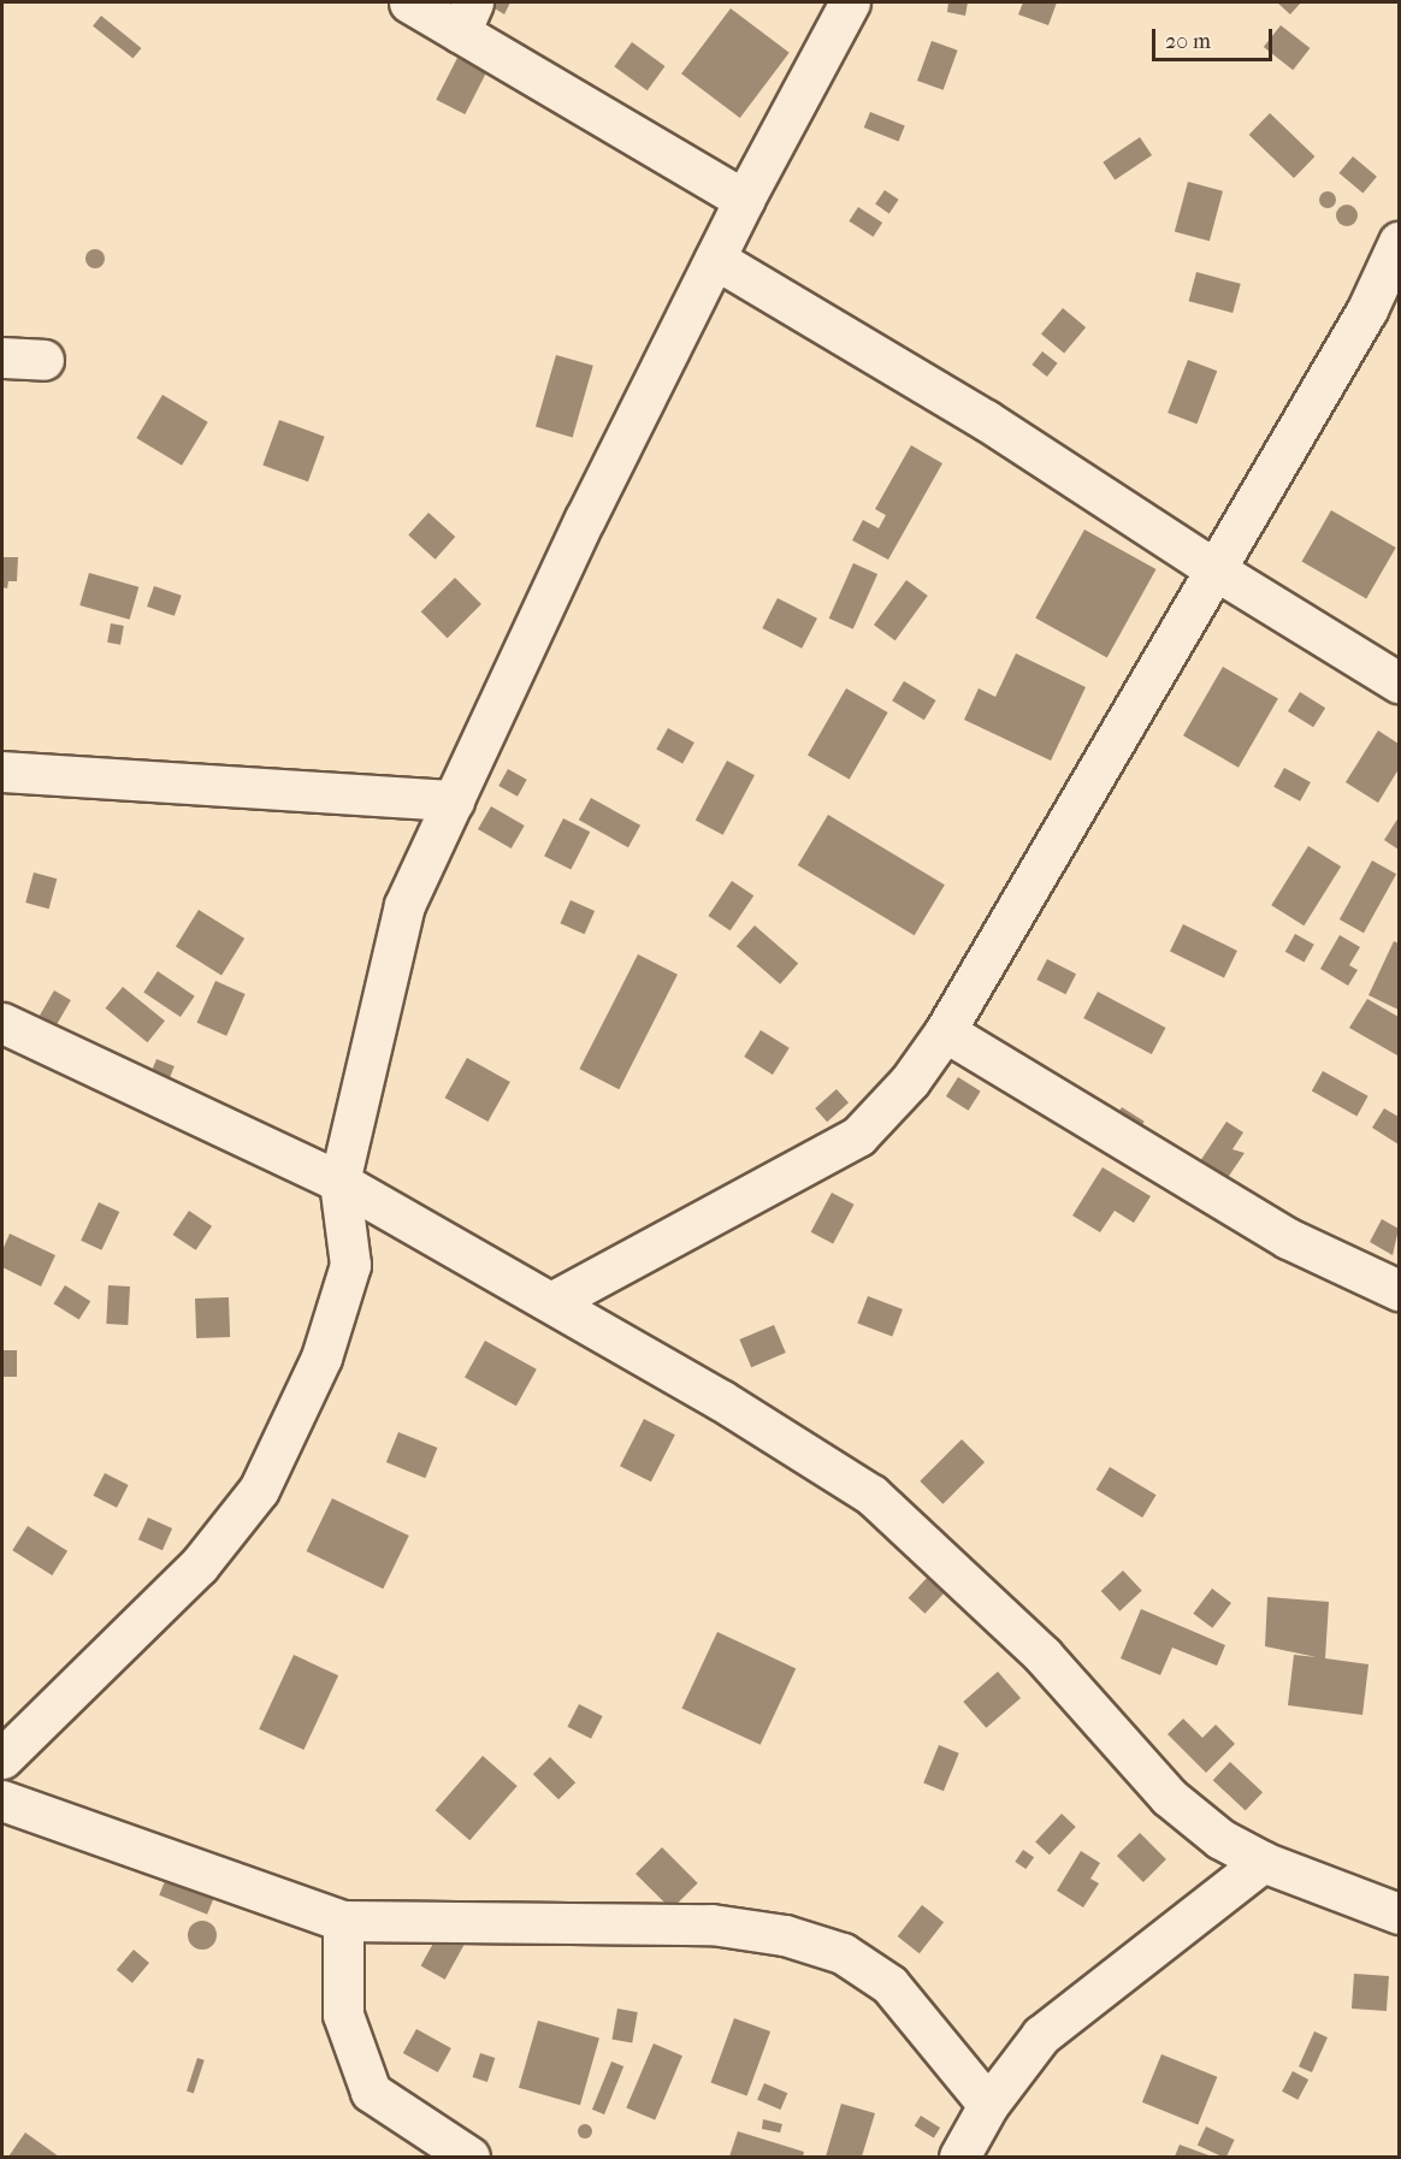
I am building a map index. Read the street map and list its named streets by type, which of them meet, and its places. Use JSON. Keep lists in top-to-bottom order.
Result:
{
  "scale_bar": "20 m"
}
